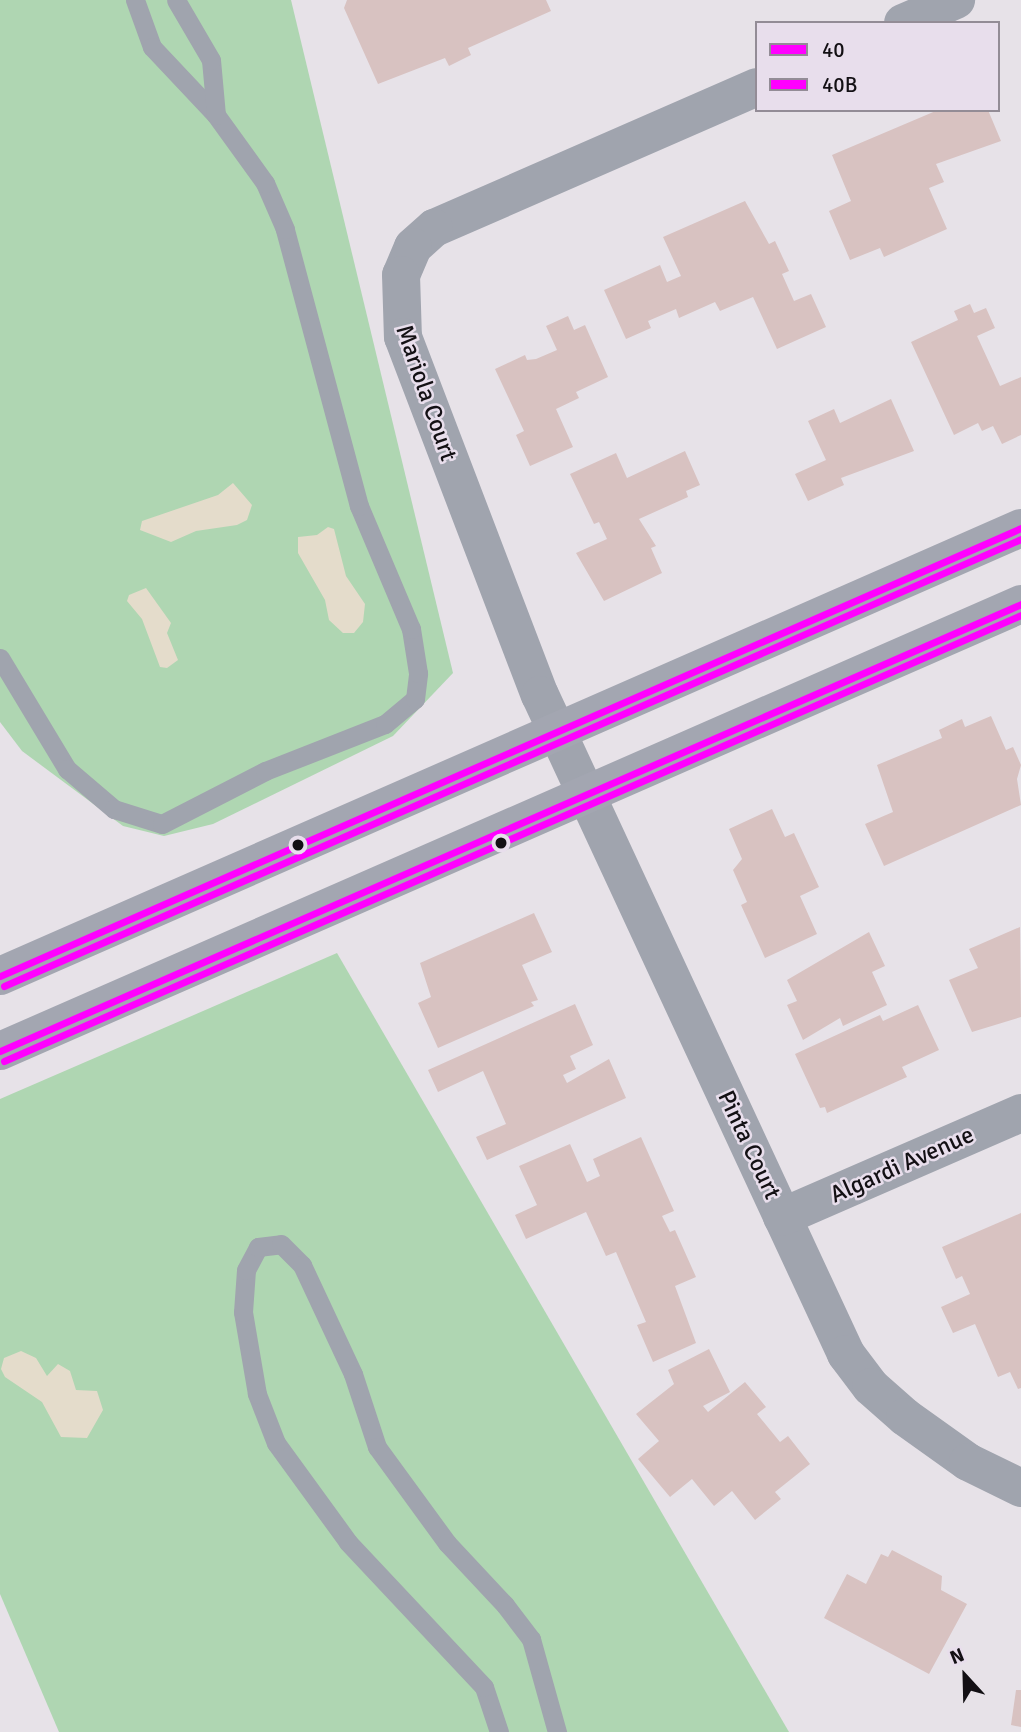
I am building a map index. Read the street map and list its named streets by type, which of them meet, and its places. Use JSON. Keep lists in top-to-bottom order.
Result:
{
  "streets": {
    "street": ["Mariola Court", "Pinta Court", "Algardi Avenue"]
  },
  "crossings": [
    ["Mariola Court", "Pinta Court"],
    ["Pinta Court", "Algardi Avenue"]
  ],
  "lines": ["transit line 40", "transit line 40B"],
  "legend": ["40", "40B"],
  "north": "top"
}
